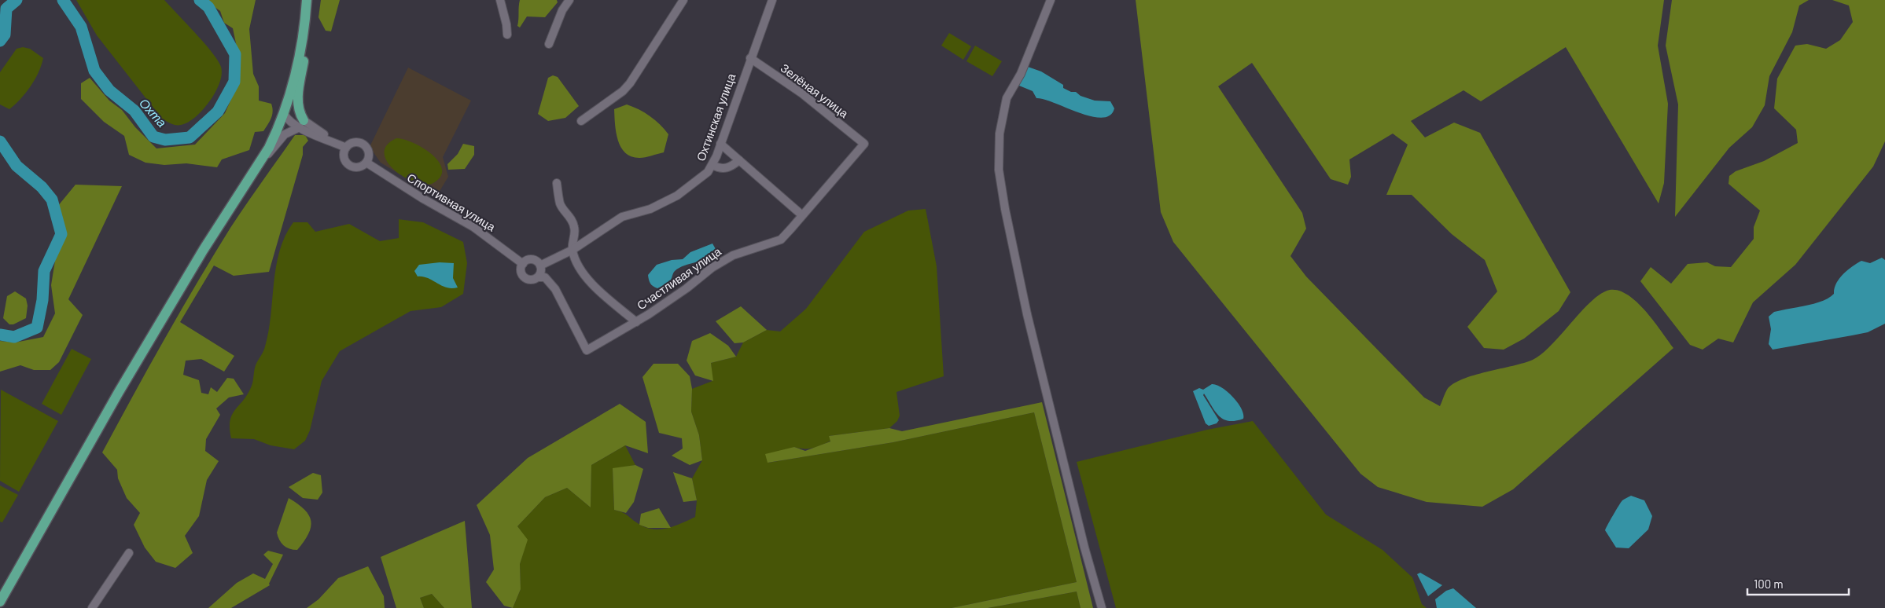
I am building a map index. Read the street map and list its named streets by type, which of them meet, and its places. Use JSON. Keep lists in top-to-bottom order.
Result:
{
  "streets": {
    "street": [
      "Зелёная улица",
      "Охтинская улица",
      "Спортивная улица",
      "Счастливая улица"
    ]
  },
  "crossings": [
    ["Зелёная улица", "Охтинская улица"],
    ["Зелёная улица", "Счастливая улица"],
    ["Охтинская улица", "Спортивная улица"],
    ["Охтинская улица", "Счастливая улица"],
    ["Спортивная улица", "Счастливая улица"]
  ],
  "water": ["Охта"],
  "scale_bar": "100 m"
}
